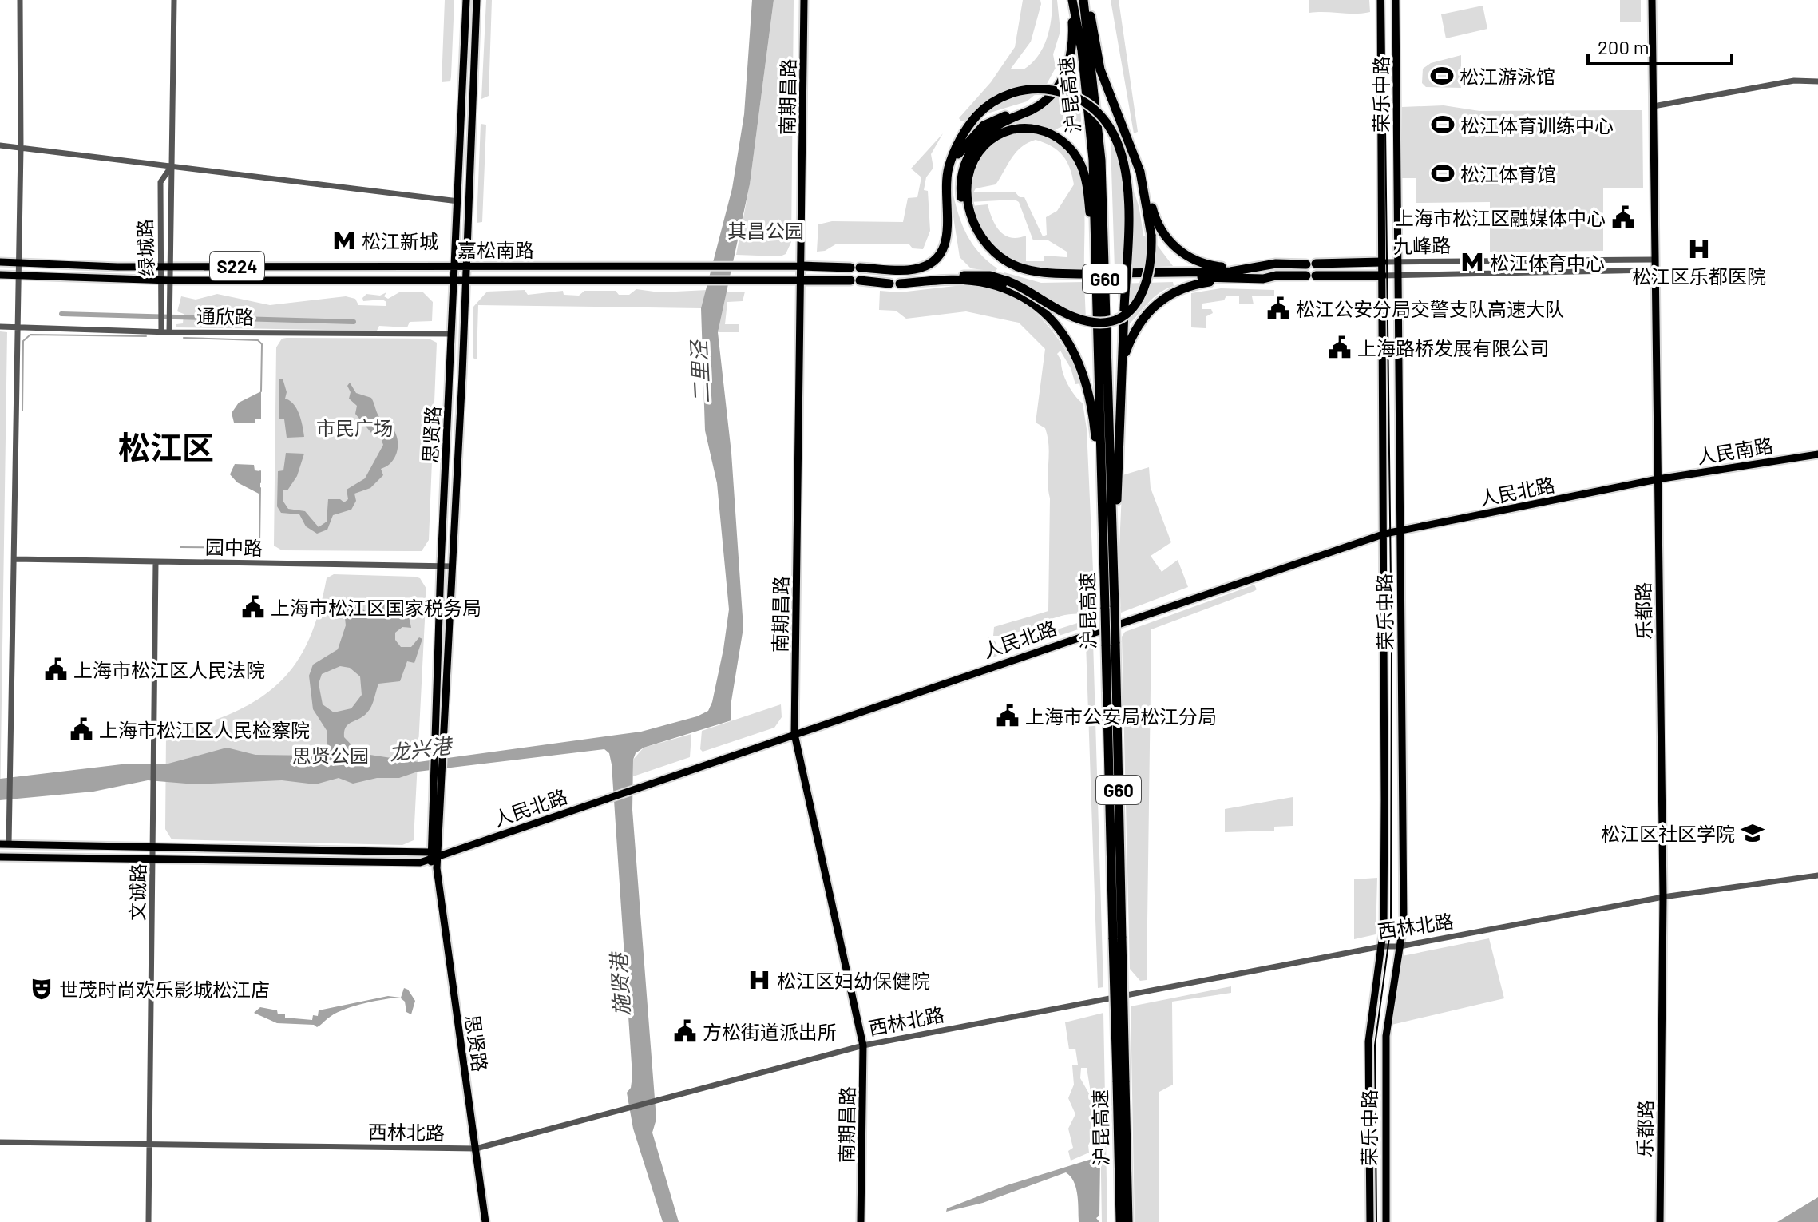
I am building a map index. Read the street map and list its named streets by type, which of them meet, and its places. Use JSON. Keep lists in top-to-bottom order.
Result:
{
  "streets": {
    "highway": ["沪昆高速", "G60"],
    "main road": [
      "荣乐中路",
      "南期昌路",
      "嘉松南路",
      "S224",
      "思贤路",
      "人民南路",
      "人民北路",
      "乐都路"
    ],
    "street": [
      "九峰路",
      "绿城路",
      "通欣路",
      "园中路",
      "文诚路",
      "西林北路"
    ]
  },
  "crossings": [
    ["荣乐中路", "九峰路"],
    ["荣乐中路", "人民北路"],
    ["荣乐中路", "西林北路"],
    ["南期昌路", "嘉松南路"],
    ["南期昌路", "人民北路"],
    ["南期昌路", "西林北路"],
    ["九峰路", "乐都路"],
    ["绿城路", "嘉松南路"],
    ["绿城路", "通欣路"],
    ["嘉松南路", "思贤路"],
    ["通欣路", "思贤路"],
    ["思贤路", "人民北路"],
    ["思贤路", "园中路"],
    ["思贤路", "西林北路"],
    ["人民南路", "人民北路"],
    ["人民南路", "乐都路"],
    ["人民北路", "乐都路"],
    ["人民北路", "文诚路"],
    ["园中路", "文诚路"],
    ["乐都路", "西林北路"],
    ["文诚路", "西林北路"]
  ],
  "districts": ["松江区"],
  "water": ["二里泾", "龙兴港", "施贤港"],
  "parks": ["其昌公园", "市民广场", "思贤公园"],
  "places": {
    "sports": ["松江游泳馆", "松江体育训练中心", "松江体育馆"],
    "public building": [
      "上海市松江区融媒体中心",
      "松江公安分局交警支队高速大队",
      "上海路桥发展有限公司",
      "上海市松江区国家税务局",
      "上海市松江区人民法院",
      "上海市公安局松江分局",
      "上海市松江区人民检察院",
      "方松街道派出所"
    ],
    "metro station": ["松江新城", "松江体育中心"],
    "hospital": ["松江区乐都医院", "松江区妇幼保健院"],
    "school or university": ["松江区社区学院"],
    "theatre": ["世茂时尚欢乐影城松江店"]
  },
  "scale_bar": "200 m"
}
